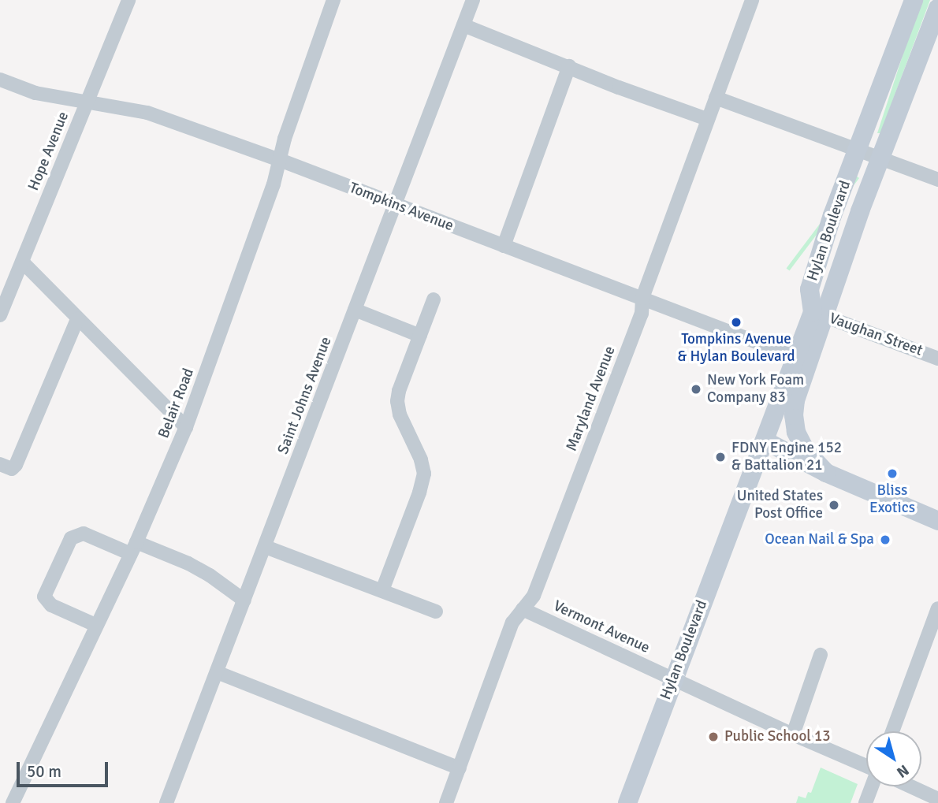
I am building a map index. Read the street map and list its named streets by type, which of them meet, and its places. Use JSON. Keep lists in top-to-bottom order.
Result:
{
  "streets": {
    "main road": ["Hylan Boulevard"],
    "street": [
      "Hope Avenue",
      "Tompkins Avenue",
      "Vaughan Street",
      "Saint Johns Avenue",
      "Maryland Avenue",
      "Belair Road",
      "Vermont Avenue"
    ]
  },
  "crossings": [
    ["Hope Avenue", "Tompkins Avenue"],
    ["Tompkins Avenue", "Hylan Boulevard"],
    ["Tompkins Avenue", "Saint Johns Avenue"],
    ["Tompkins Avenue", "Maryland Avenue"],
    ["Tompkins Avenue", "Belair Road"],
    ["Hylan Boulevard", "Vaughan Street"],
    ["Hylan Boulevard", "Vermont Avenue"],
    ["Maryland Avenue", "Vermont Avenue"]
  ],
  "places": [
    "Tompkins Avenue & Hylan Boulevard",
    "New York Foam Company 83",
    "FDNY Engine 152 & Battalion 21",
    "Bliss Exotics",
    "United States Post Office",
    "Ocean Nail & Spa",
    "Public School 13"
  ],
  "scale_bar": "50 m",
  "north": "bottom right"
}
